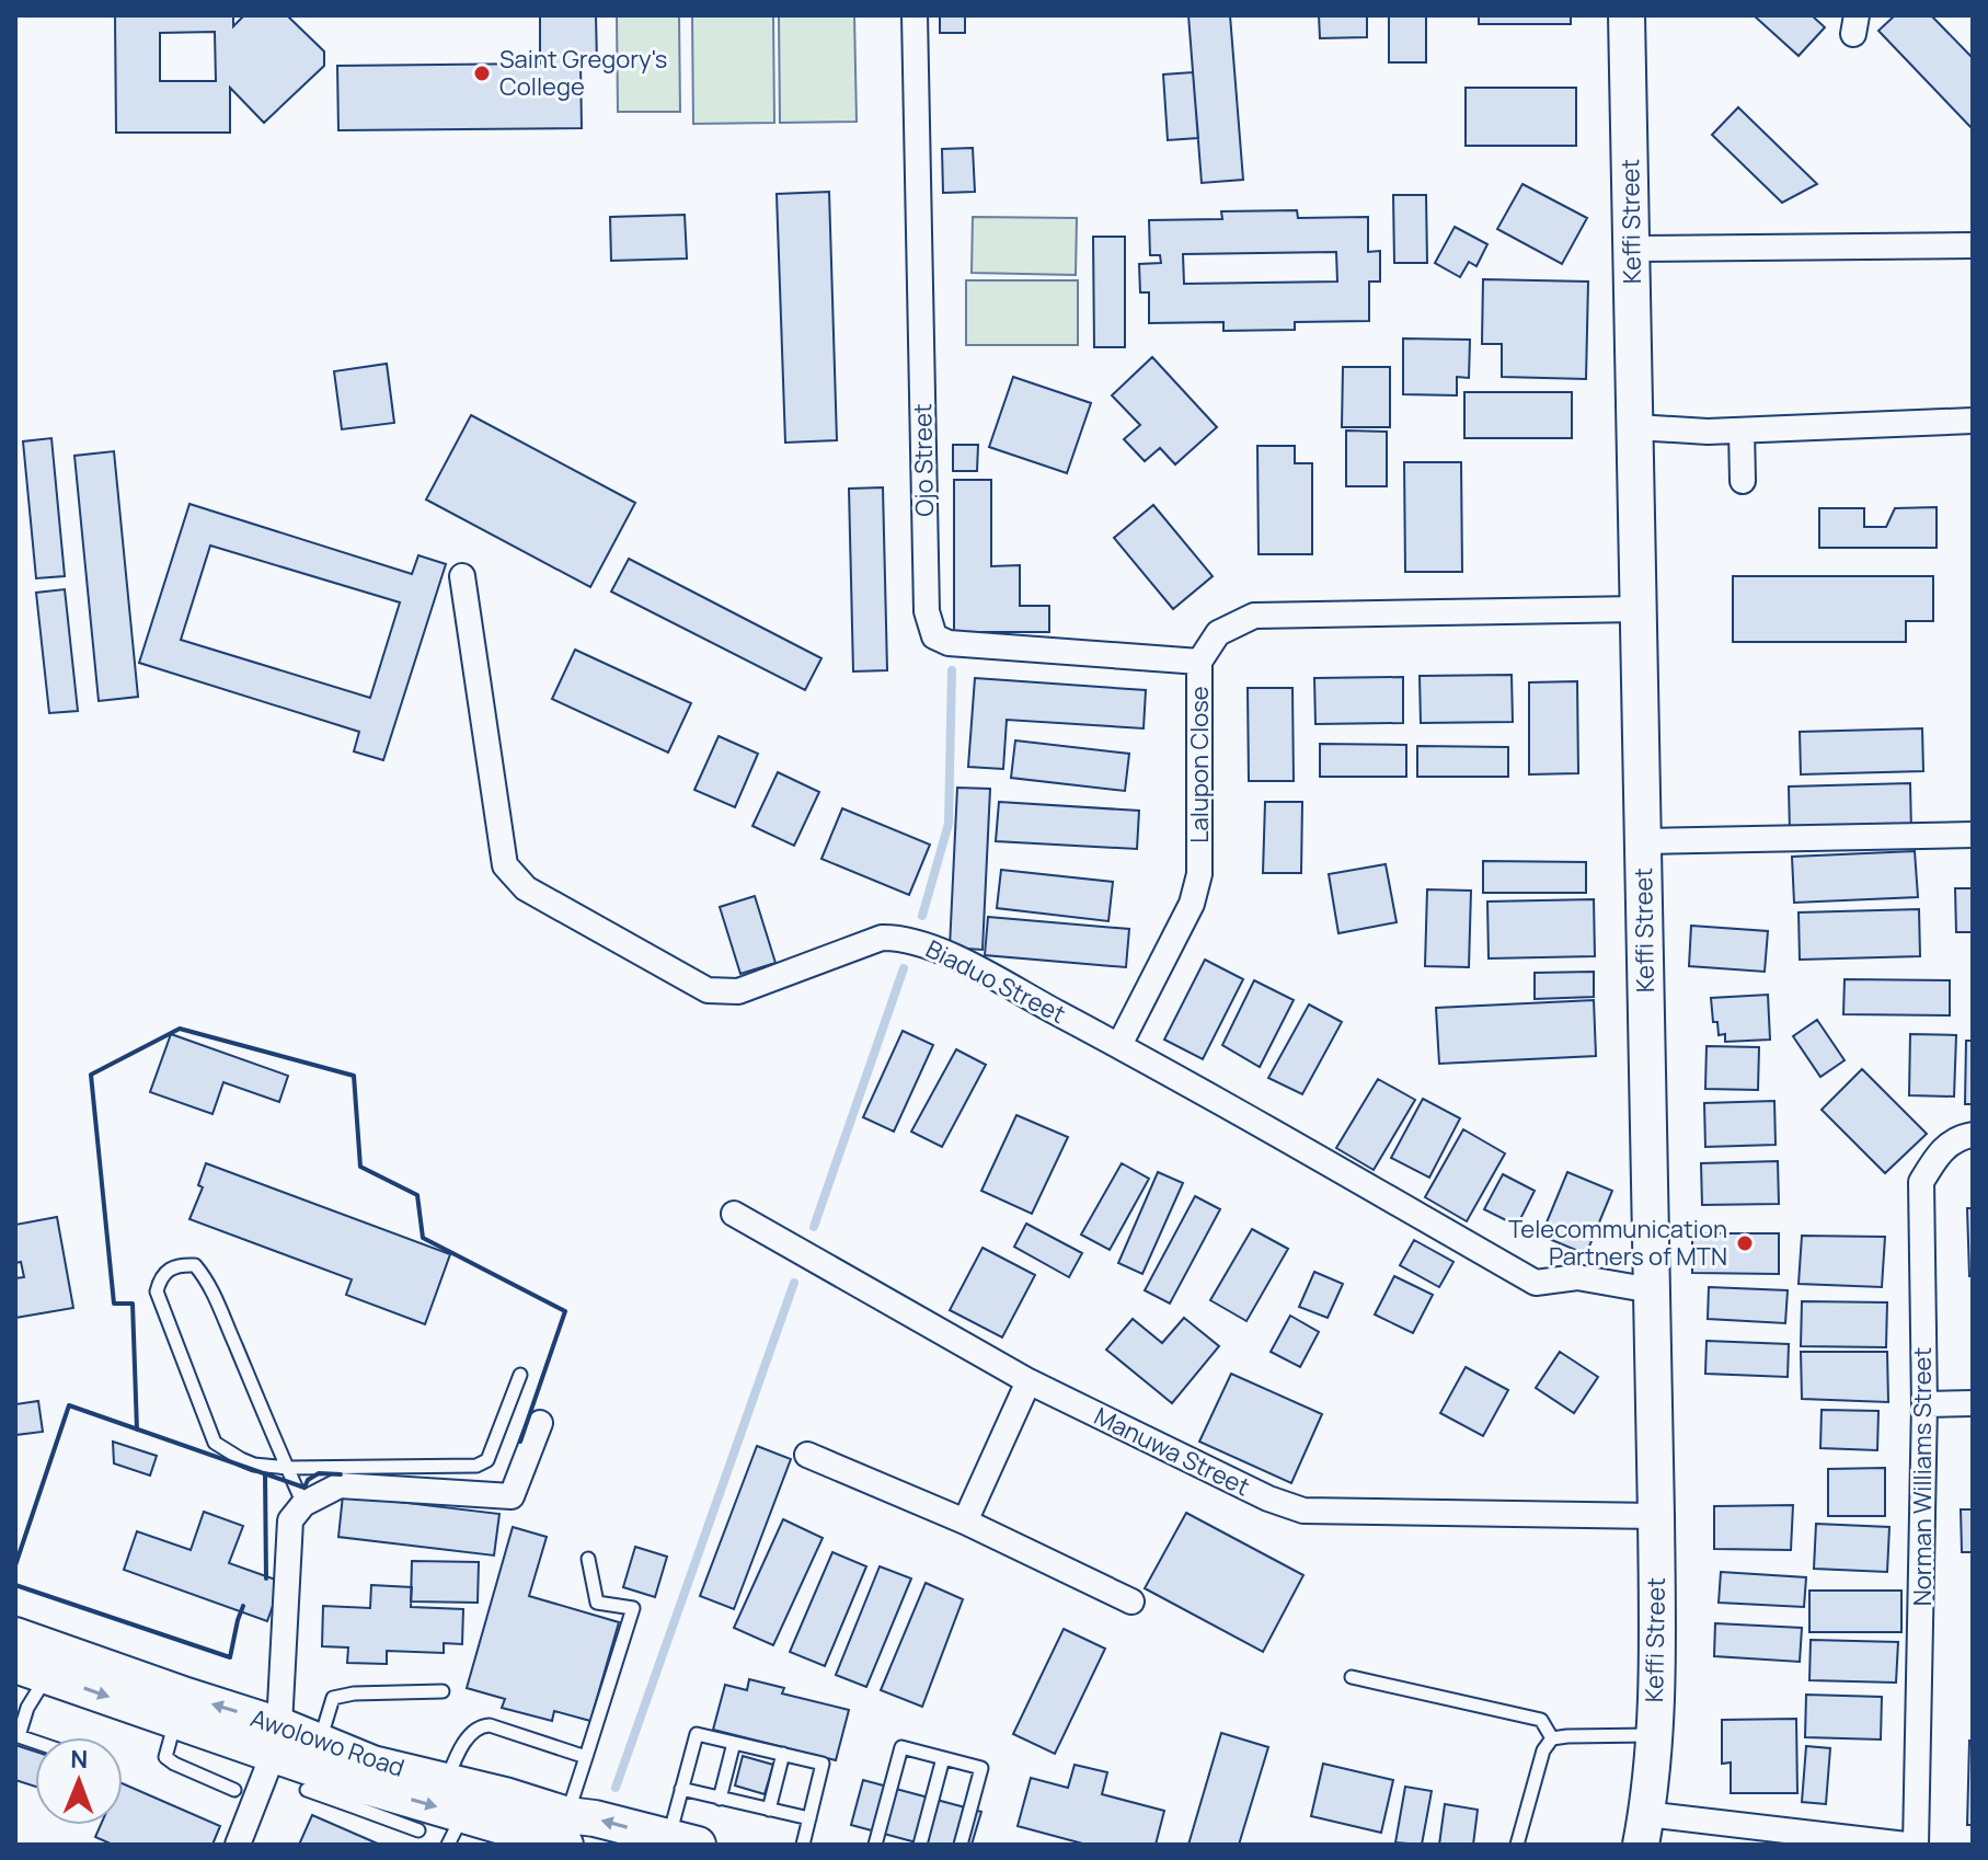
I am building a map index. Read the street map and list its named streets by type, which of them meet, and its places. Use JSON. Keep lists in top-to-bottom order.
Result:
{
  "streets": {
    "main road": ["Keffi Street", "Awolowo Road"],
    "street": [
      "Ojo Street",
      "Lalupon Close",
      "Biaduo Street",
      "Manuwa Street",
      "Norman Williams Street"
    ]
  },
  "crossings": [
    ["Keffi Street", "Lalupon Close"],
    ["Keffi Street", "Biaduo Street"],
    ["Keffi Street", "Manuwa Street"],
    ["Ojo Street", "Lalupon Close"],
    ["Lalupon Close", "Biaduo Street"]
  ],
  "places": ["Saint Gregory's College", "Telecommunication Partners of MTN"],
  "north": "top"
}
